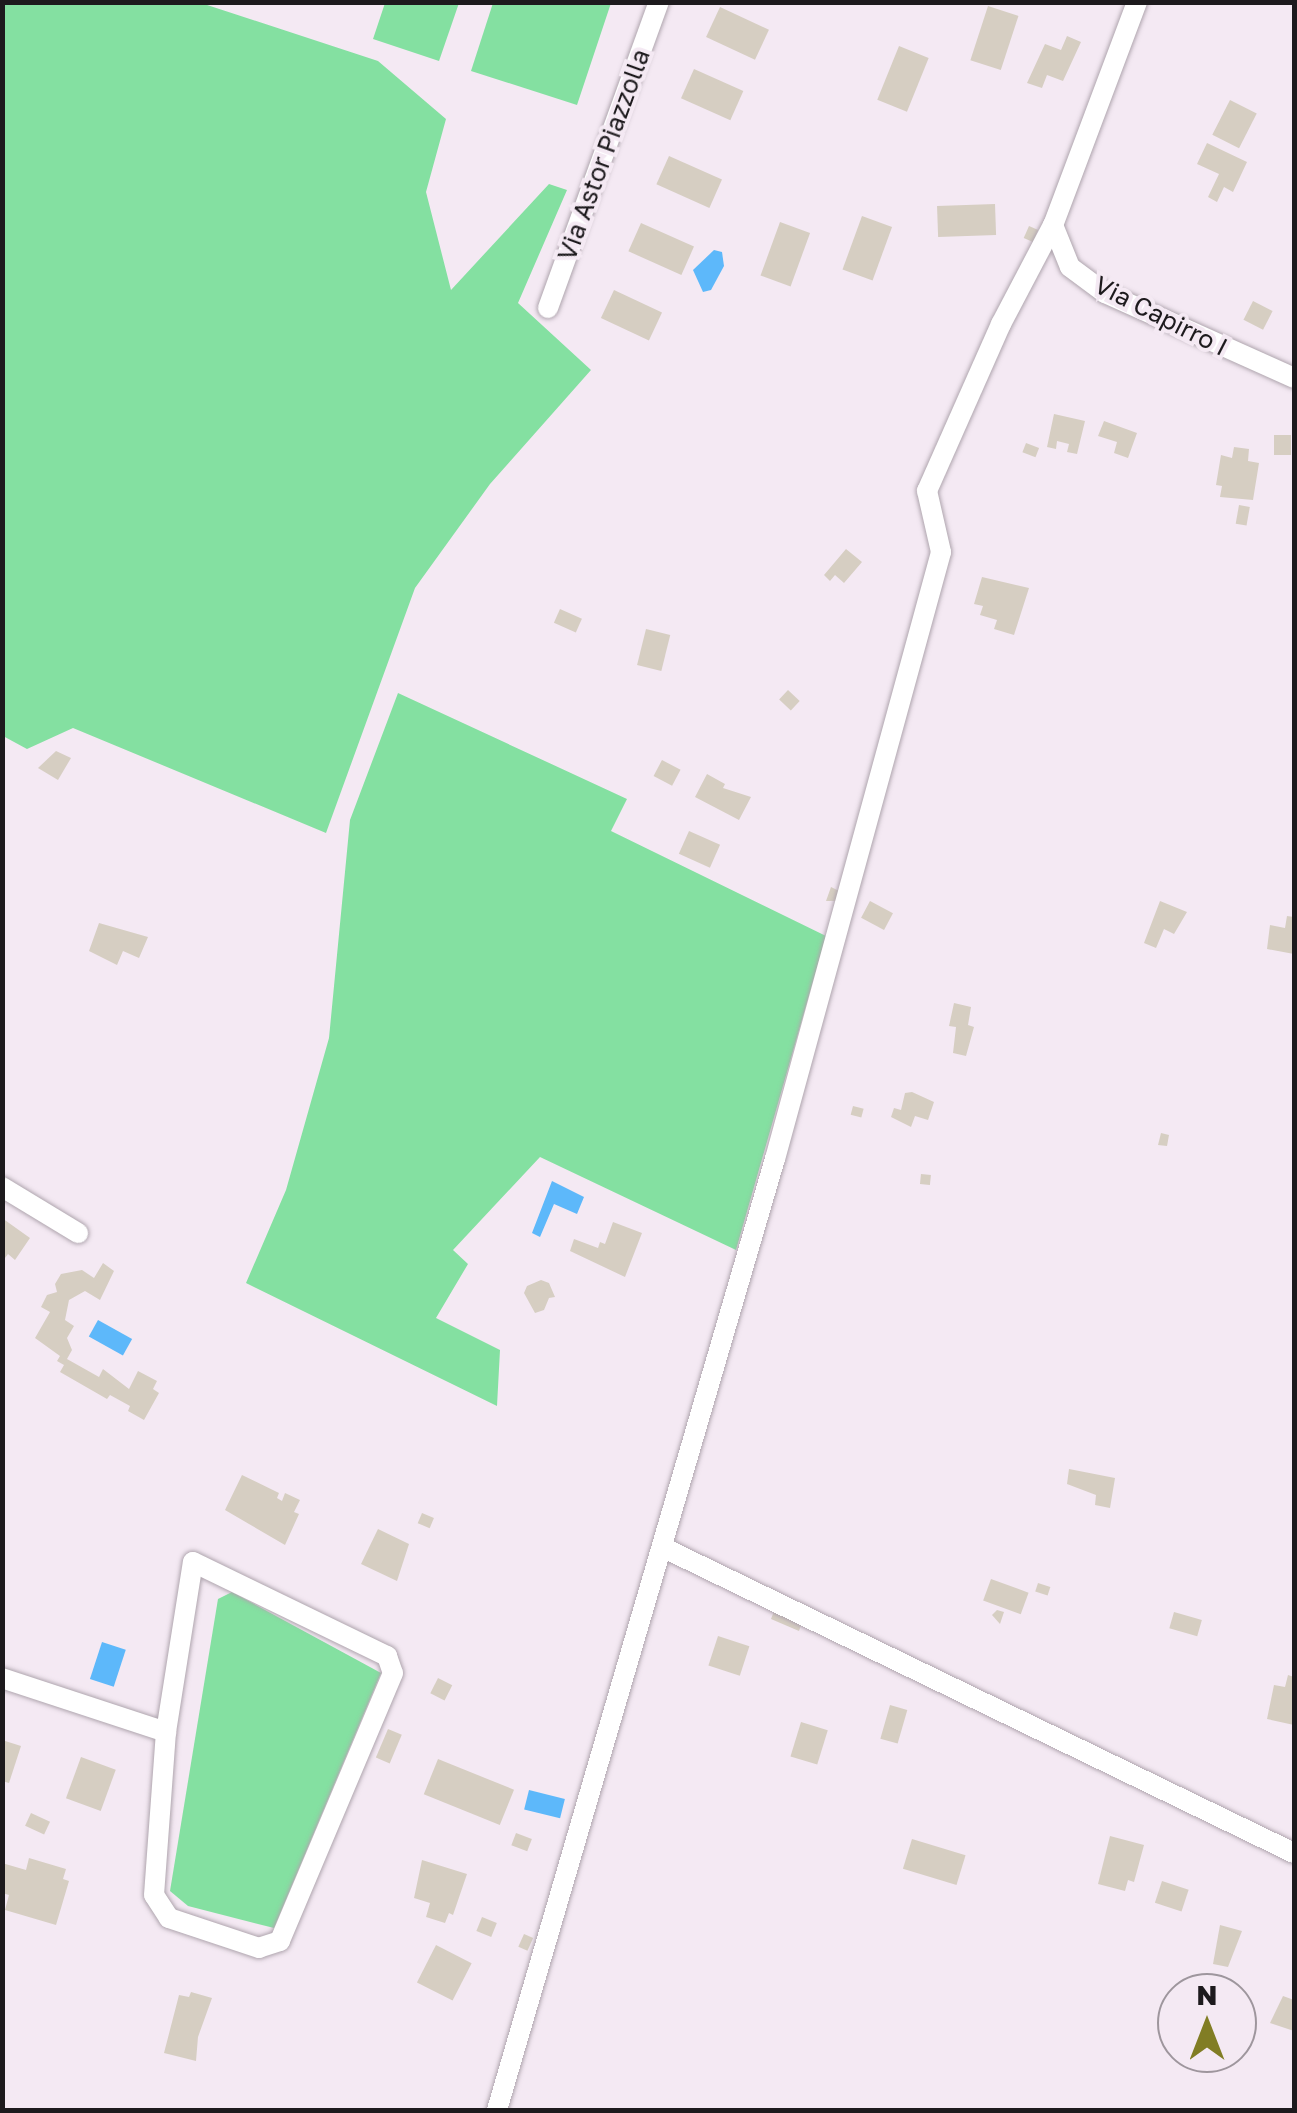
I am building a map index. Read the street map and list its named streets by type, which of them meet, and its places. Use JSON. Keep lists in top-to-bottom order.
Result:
{
  "streets": {
    "street": ["Via Astor Piazzolla", "Via Capirro I"]
  },
  "north": "top"
}
